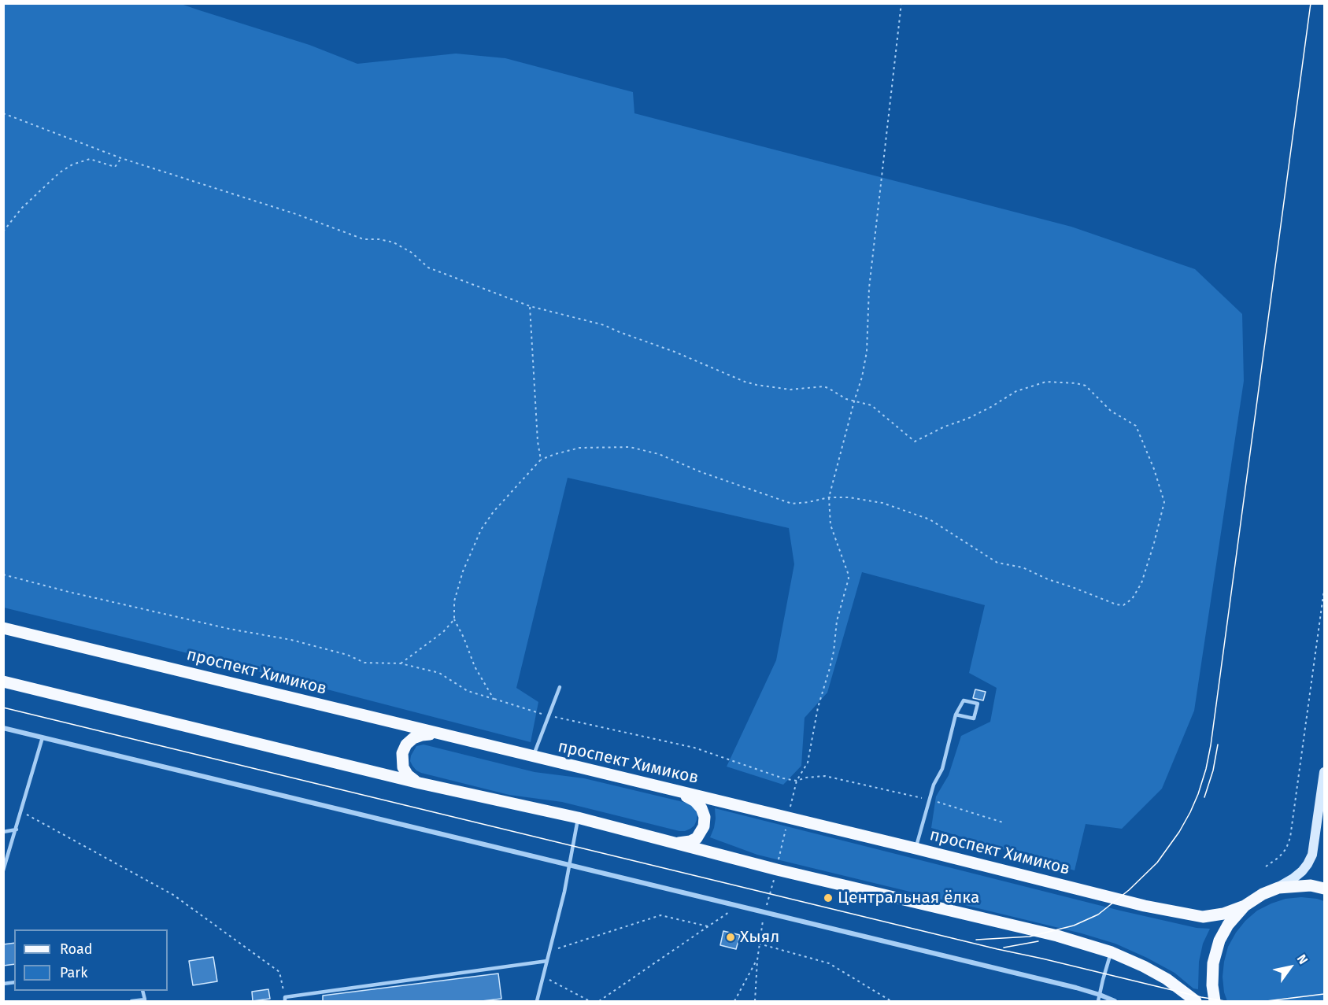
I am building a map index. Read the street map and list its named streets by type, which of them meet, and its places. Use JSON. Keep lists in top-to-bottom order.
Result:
{
  "streets": {
    "main road": ["проспект Химиков"]
  },
  "places": ["Центральная ёлка", "Хыял"],
  "legend": ["Road", "Park"],
  "north": "top right"
}
